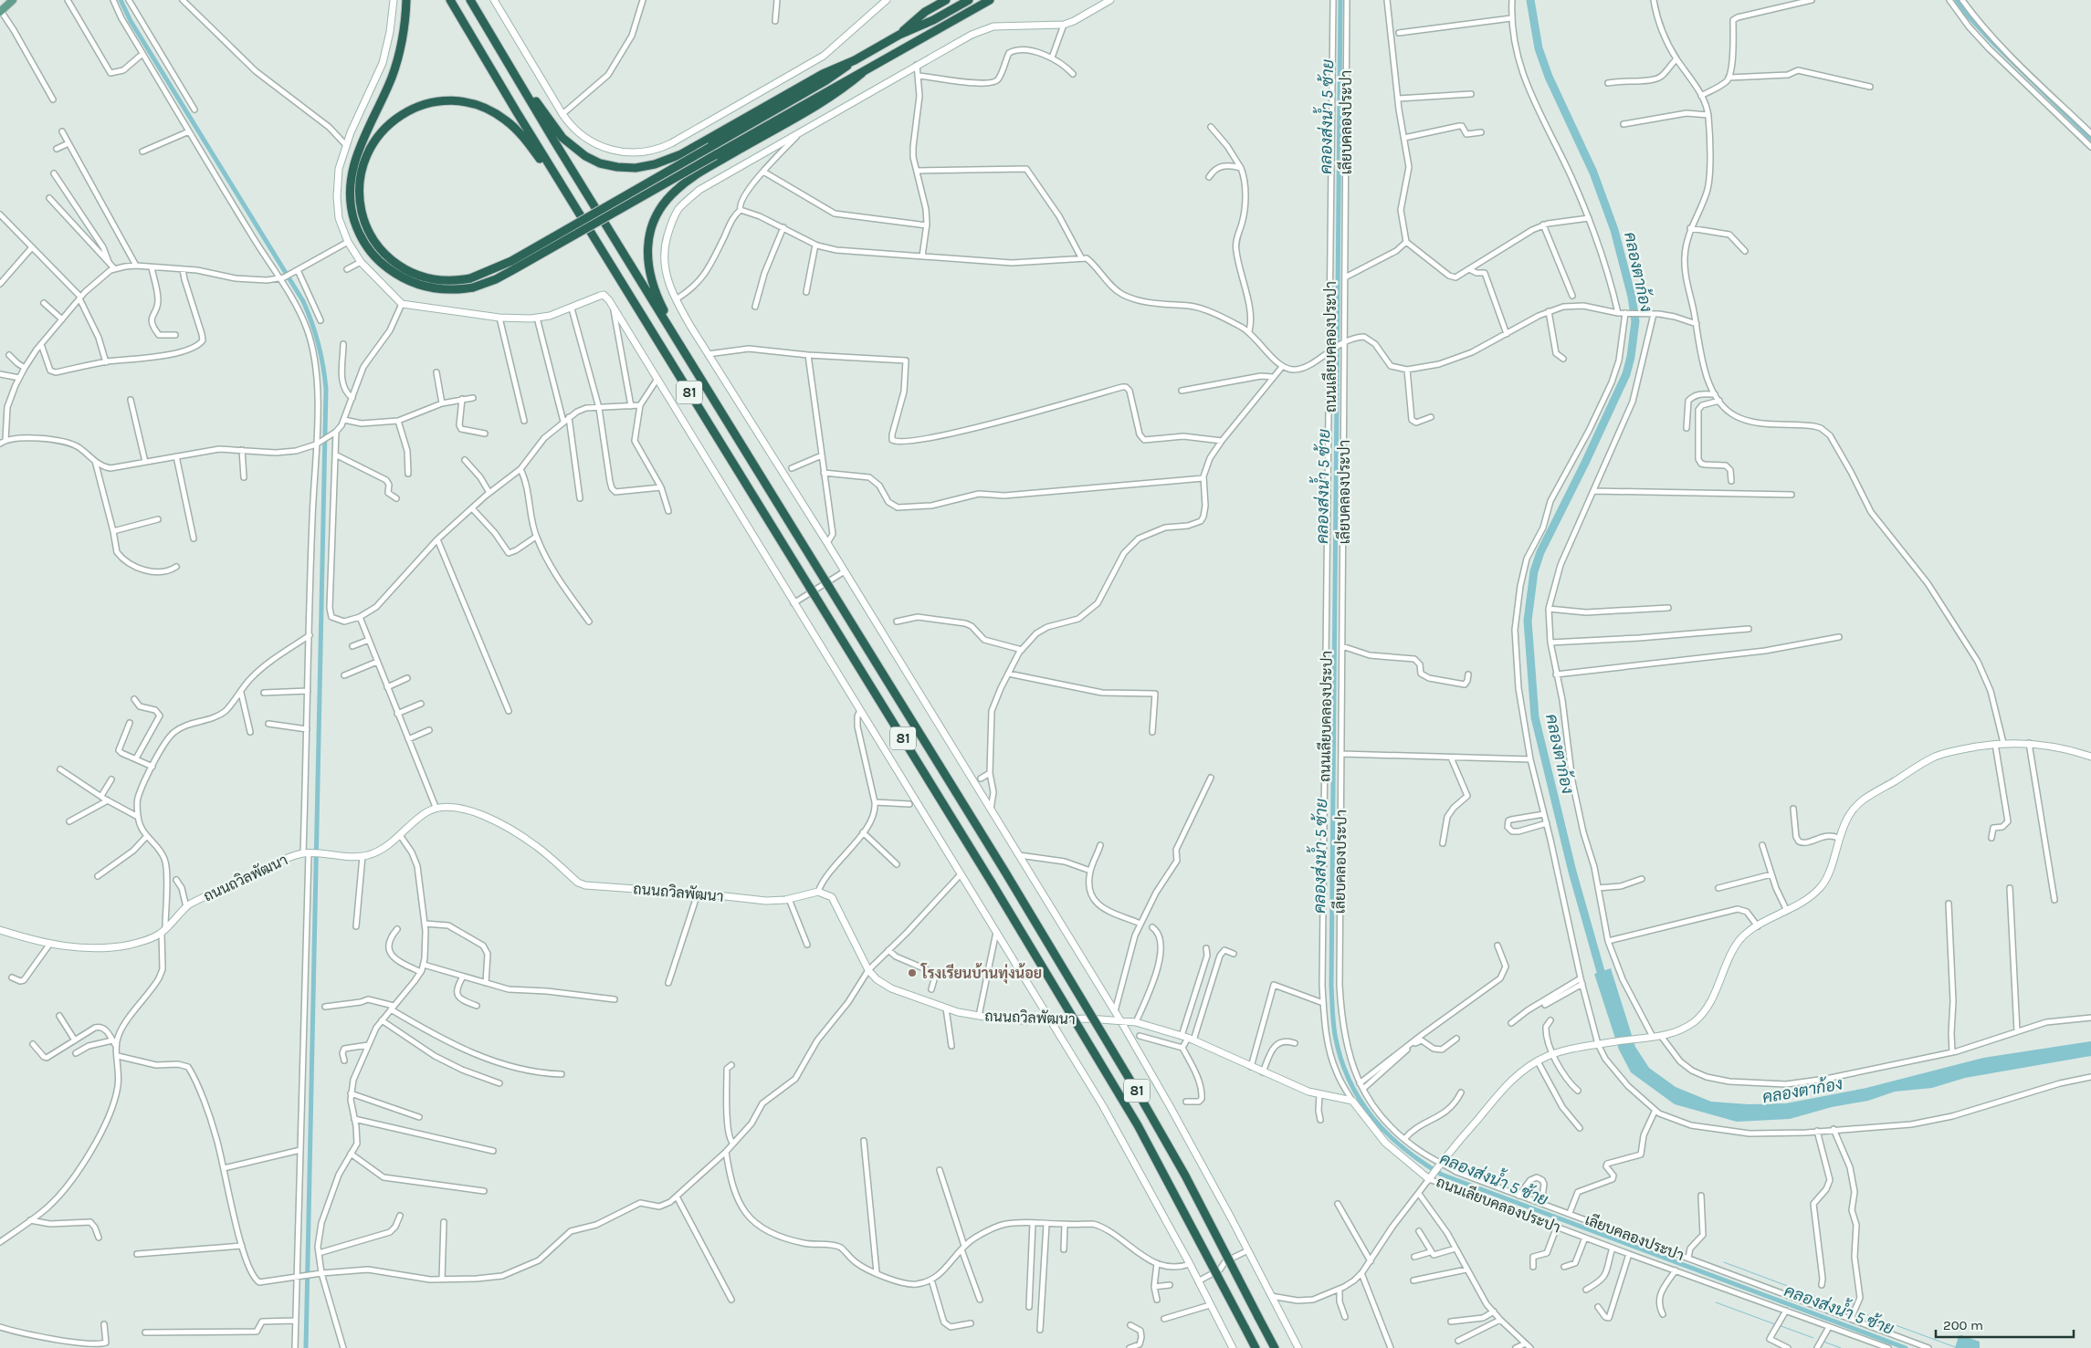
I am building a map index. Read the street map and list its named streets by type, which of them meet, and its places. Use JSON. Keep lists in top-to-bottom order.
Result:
{
  "streets": {
    "highway": ["81"],
    "main road": ["ถนนเลียบคลองประปา", "ถนนถวิลพัฒนา"],
    "street": ["เลียบคลองประปา"]
  },
  "crossings": [
    ["ถนนเลียบคลองประปา", "ถนนถวิลพัฒนา"]
  ],
  "water": ["คลองส่งน้ำ 5 ซ้าย", "คลองตาก้อง"],
  "places": ["โรงเรียนบ้านทุ่งน้อย"],
  "scale_bar": "200 m"
}
